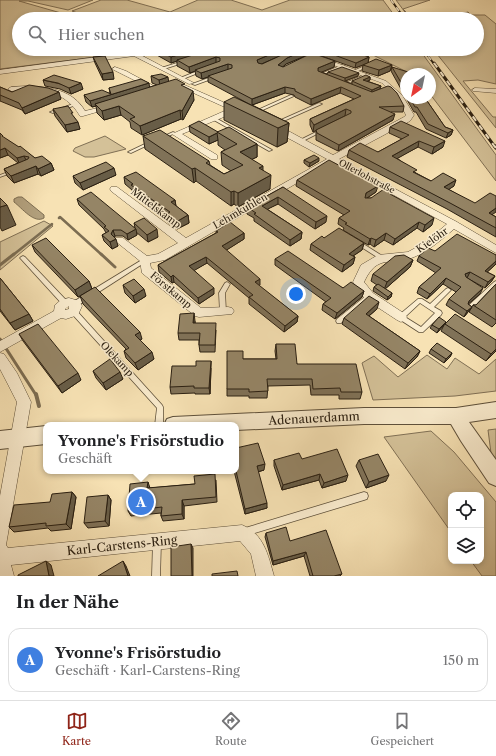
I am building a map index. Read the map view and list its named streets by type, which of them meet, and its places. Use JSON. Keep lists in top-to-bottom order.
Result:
{
  "streets": {
    "street": [
      "Ollerlohstraße",
      "Mittelskamp",
      "Lehmkuhlen",
      "Kielöhr",
      "Förstkamp",
      "Adenauerdamm",
      "Karl-Carstens-Ring"
    ],
    "lane": ["Olekamp"]
  },
  "crossings": [
    ["Ollerlohstraße", "Lehmkuhlen"],
    ["Ollerlohstraße", "Kielöhr"],
    ["Mittelskamp", "Lehmkuhlen"],
    ["Lehmkuhlen", "Förstkamp"],
    ["Lehmkuhlen", "Olekamp"]
  ],
  "north": "bottom left",
  "page": {
    "search": "Hier suchen",
    "popup": ["Yvonne's Frisörstudio", "Geschäft"],
    "pins": "A",
    "heading": "In der Nähe",
    "list": [
      {
        "mark": "A",
        "name": "Yvonne's Frisörstudio",
        "note": "Geschäft · Karl-Carstens-Ring",
        "value": "150 m"
      }
    ],
    "nav": ["Karte", "Route", "Gespeichert"]
  }
}
